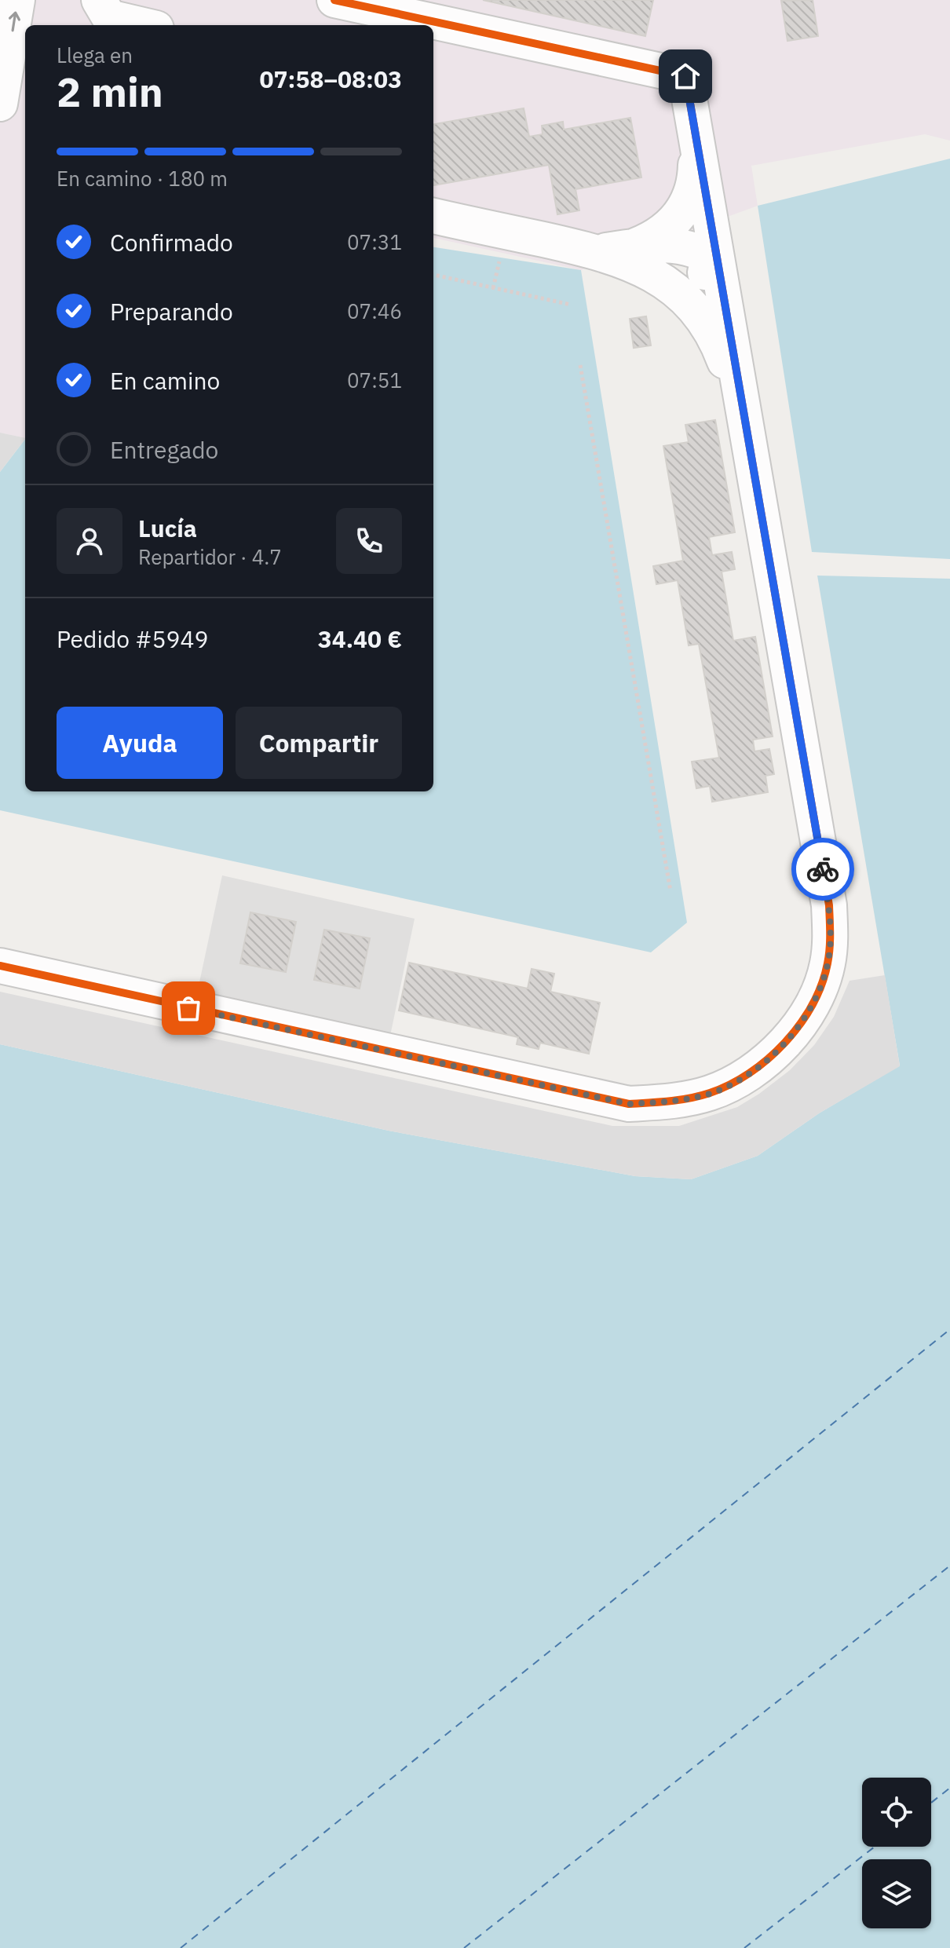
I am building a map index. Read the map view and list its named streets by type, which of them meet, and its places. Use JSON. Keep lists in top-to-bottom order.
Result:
{
  "page": {
    "heading": ["2 min", "Llega en", "07:58–08:03"],
    "panel": [
      "Lucía",
      "Repartidor · 4.7",
      "Pedido #5949",
      "34.40 €"
    ],
    "bar": "En camino · 180 m",
    "list": [
      ["Confirmado", "07:31"],
      ["Preparando", "07:46"],
      ["En camino", "07:51"],
      "Entregado"
    ],
    "buttons": ["Ayuda", "Compartir"]
  }
}
